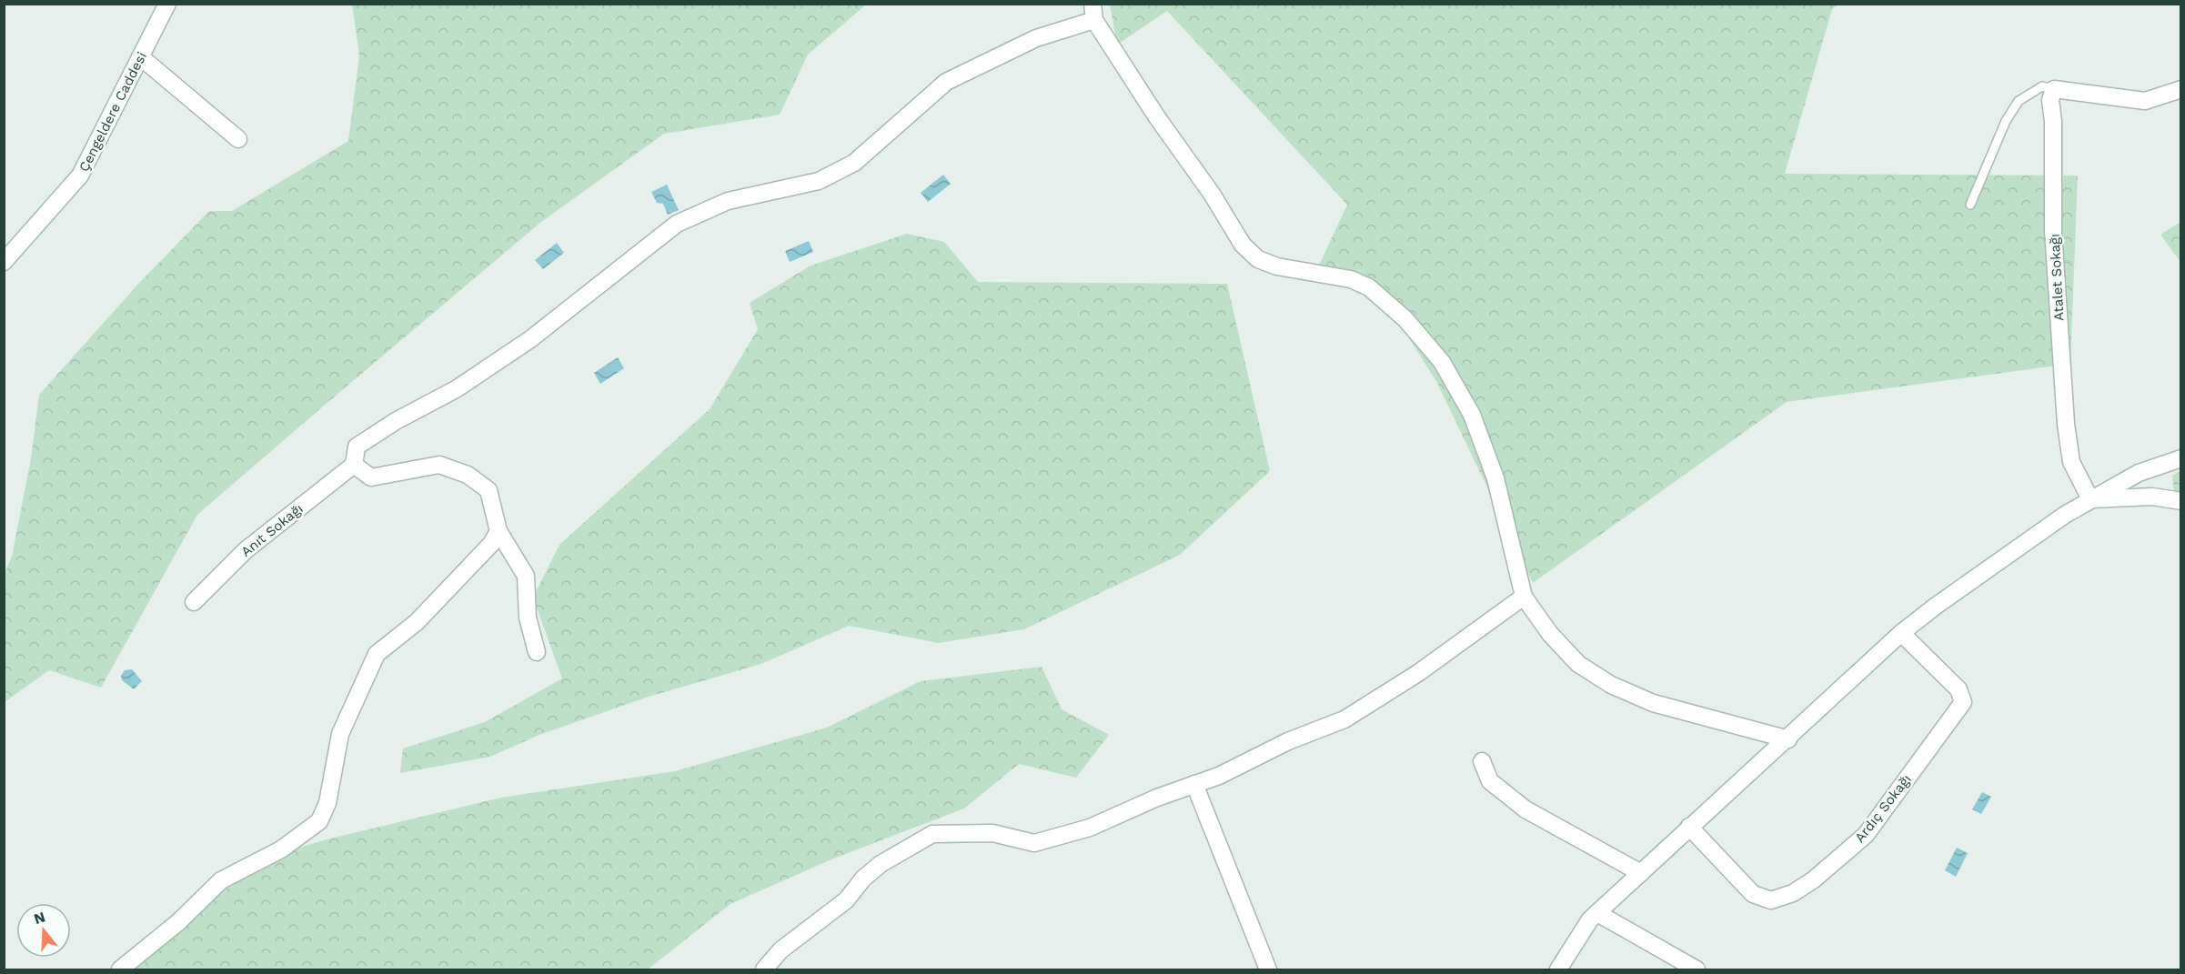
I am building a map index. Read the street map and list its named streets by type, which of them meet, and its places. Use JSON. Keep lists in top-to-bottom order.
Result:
{
  "streets": {
    "street": [
      "Çengeldere Caddesi",
      "Atalet Sokağı",
      "Anıt Sokağı",
      "Ardıç Sokağı"
    ]
  },
  "north": "top"
}
